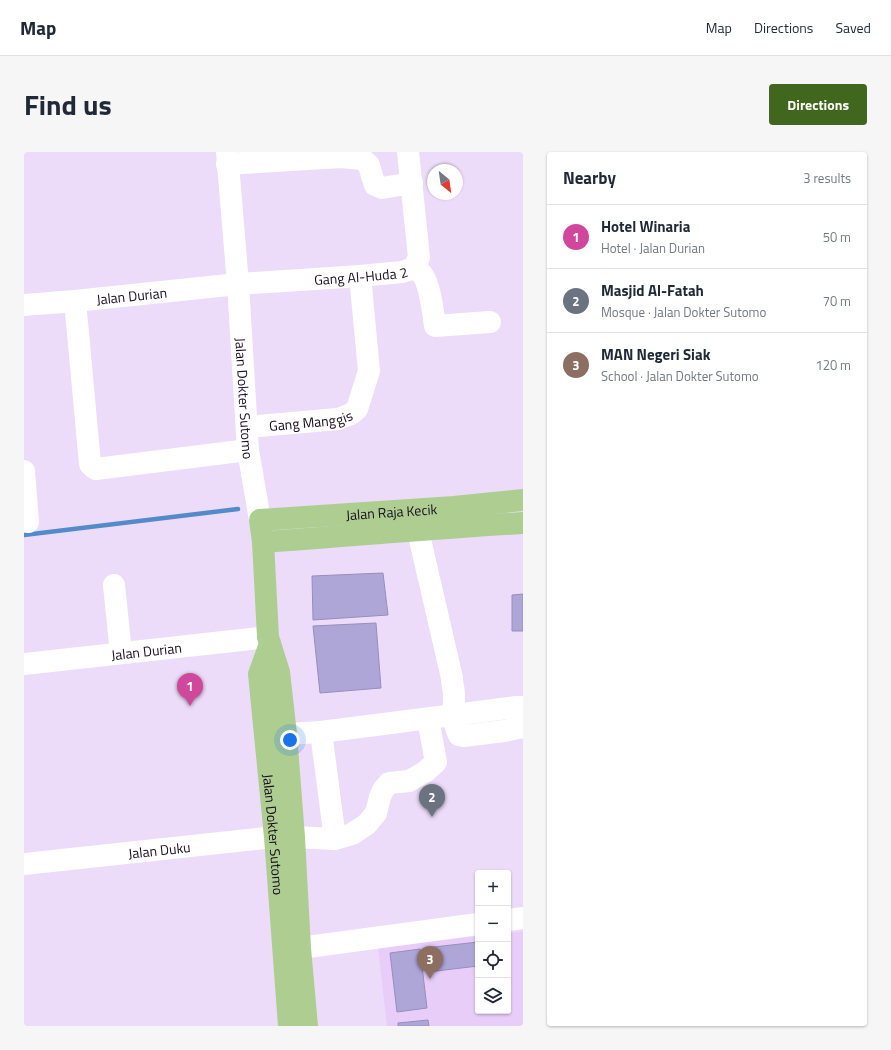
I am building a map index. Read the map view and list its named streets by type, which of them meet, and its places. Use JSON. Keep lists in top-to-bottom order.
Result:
{
  "streets": {
    "main road": ["Jalan Dokter Sutomo", "Jalan Raja Kecik"],
    "street": [
      "Gang Al-Huda 2",
      "Jalan Durian",
      "Gang Manggis",
      "Jalan Duku"
    ]
  },
  "crossings": [
    ["Gang Al-Huda 2", "Jalan Durian"],
    ["Gang Al-Huda 2", "Jalan Dokter Sutomo"],
    ["Gang Al-Huda 2", "Gang Manggis"],
    ["Jalan Durian", "Jalan Dokter Sutomo"],
    ["Jalan Dokter Sutomo", "Gang Manggis"],
    ["Jalan Dokter Sutomo", "Jalan Raja Kecik"],
    ["Jalan Dokter Sutomo", "Jalan Duku"]
  ],
  "north": "bottom right",
  "page": {
    "header": "Map",
    "nav": ["Map", "Directions", "Saved"],
    "title": "Find us",
    "buttons": "Directions",
    "heading": ["Nearby", "3 results"],
    "list": [
      {
        "mark": "1",
        "name": "Hotel Winaria",
        "note": "Hotel · Jalan Durian",
        "value": "50 m"
      },
      {
        "mark": "2",
        "name": "Masjid Al-Fatah",
        "note": "Mosque · Jalan Dokter Sutomo",
        "value": "70 m"
      },
      {
        "mark": "3",
        "name": "MAN Negeri Siak",
        "note": "School · Jalan Dokter Sutomo",
        "value": "120 m"
      }
    ],
    "pins": ["1", "2", "3"],
    "map_buttons": ["+", "−"]
  }
}
